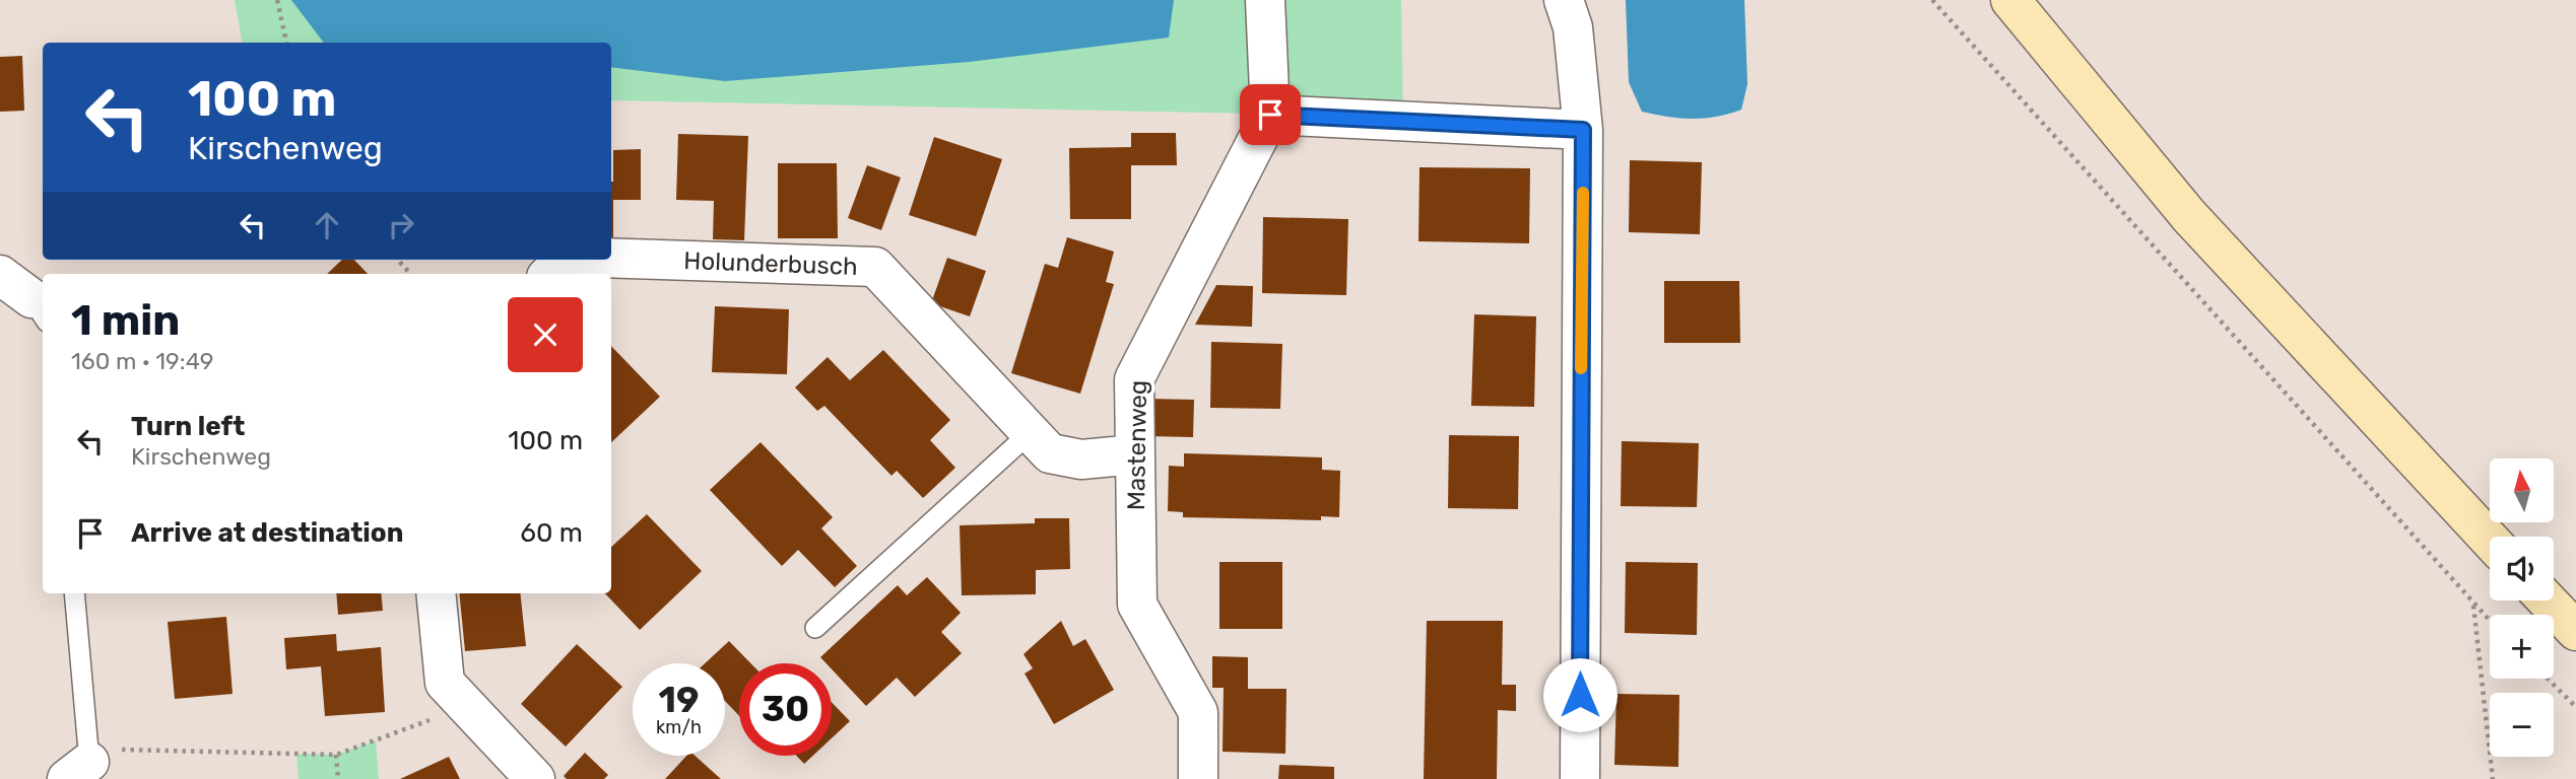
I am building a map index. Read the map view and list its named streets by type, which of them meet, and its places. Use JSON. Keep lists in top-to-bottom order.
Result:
{
  "streets": {
    "street": ["Holunderbusch", "Mastenweg"]
  },
  "crossings": [
    ["Holunderbusch", "Mastenweg"]
  ],
  "north": "top",
  "page": {
    "turn": ["100 m", "Kirschenweg"],
    "heading": ["1 min", "160 m · 19:49"],
    "list": [
      {
        "name": "Turn left",
        "note": "Kirschenweg",
        "value": "100 m"
      },
      {
        "name": "Arrive at destination",
        "value": "60 m"
      }
    ],
    "map_buttons": ["+", "−"],
    "speed": "19 km/h",
    "limit": "30"
  }
}
